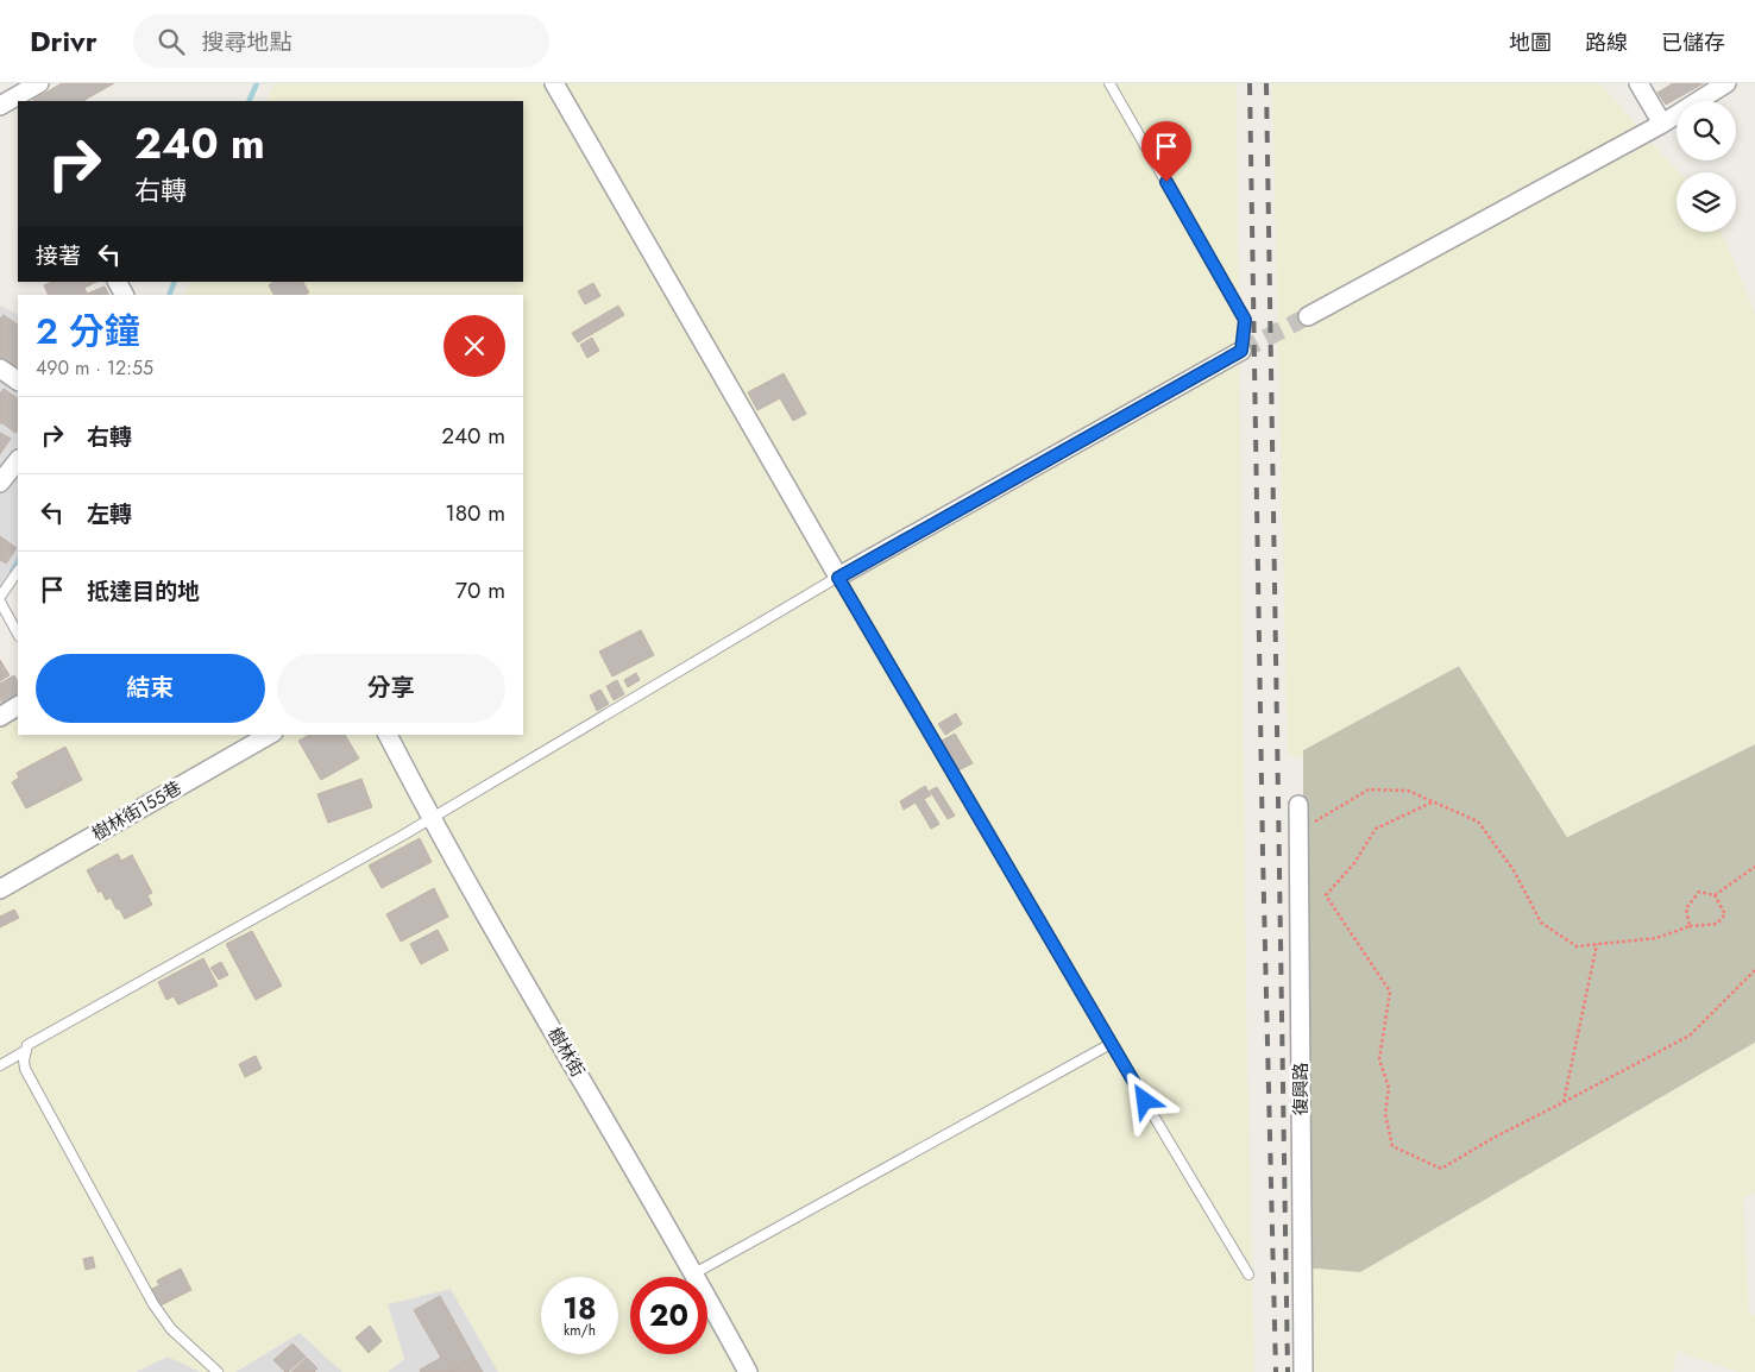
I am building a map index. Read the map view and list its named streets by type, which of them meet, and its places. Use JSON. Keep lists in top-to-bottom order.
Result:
{
  "streets": {
    "street": ["樹林街155巷", "樹林街", "復興路"]
  },
  "page": {
    "header": "Drivr",
    "search": "搜尋地點",
    "nav": ["地圖", "路線", "已儲存"],
    "turn": ["240 m", "右轉"],
    "then": "接著",
    "heading": ["2 分鐘", "490 m · 12:55"],
    "list": [
      {
        "name": "右轉",
        "value": "240 m"
      },
      {
        "name": "左轉",
        "value": "180 m"
      },
      {
        "name": "抵達目的地",
        "value": "70 m"
      }
    ],
    "buttons": ["結束", "分享"],
    "speed": "18 km/h",
    "limit": "20"
  }
}
